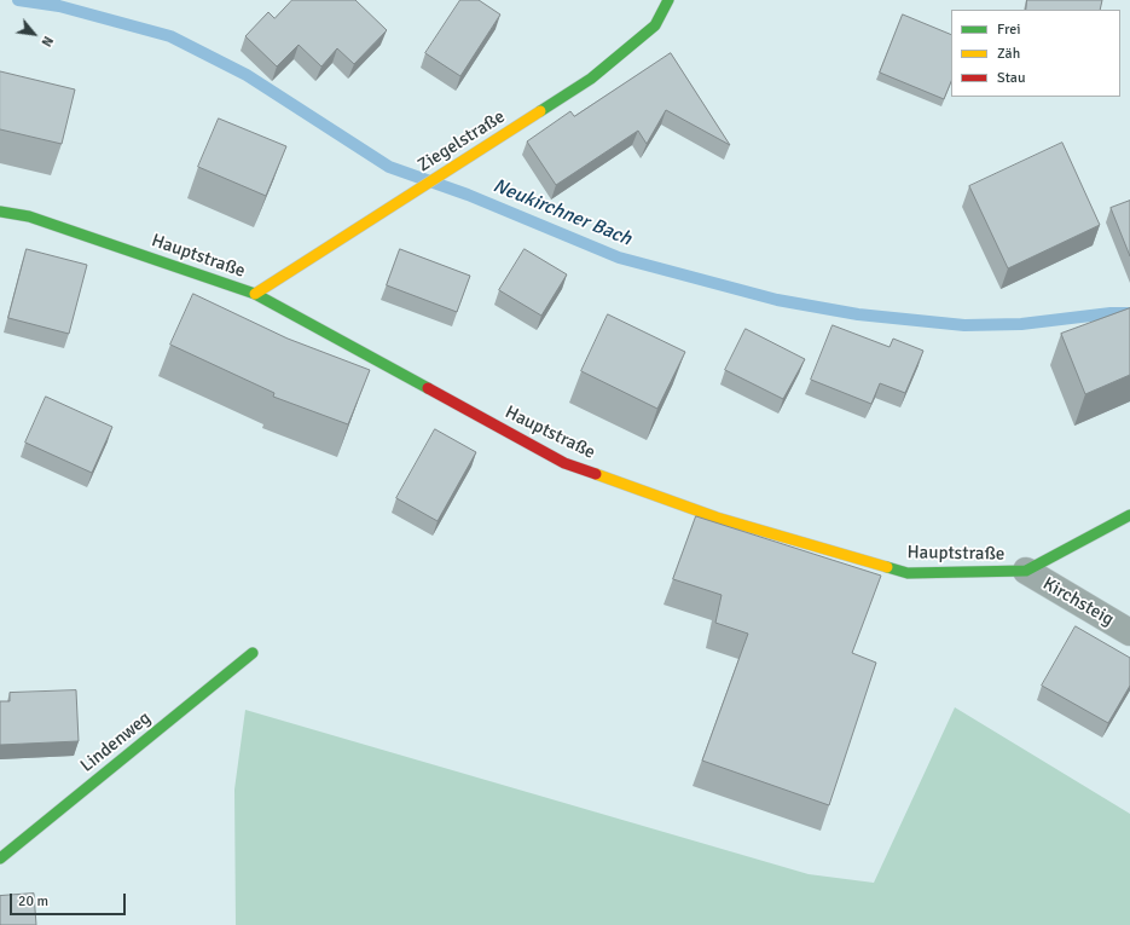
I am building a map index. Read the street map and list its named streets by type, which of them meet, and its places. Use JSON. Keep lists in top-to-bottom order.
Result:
{
  "streets": {
    "main road": ["Ziegelstraße", "Hauptstraße", "Lindenweg"],
    "street": ["Kirchsteig"]
  },
  "crossings": [
    ["Ziegelstraße", "Hauptstraße"],
    ["Hauptstraße", "Kirchsteig"]
  ],
  "water": ["Neukirchner Bach"],
  "legend": ["Frei", "Zäh", "Stau"],
  "scale_bar": "20 m",
  "north": "bottom right"
}
